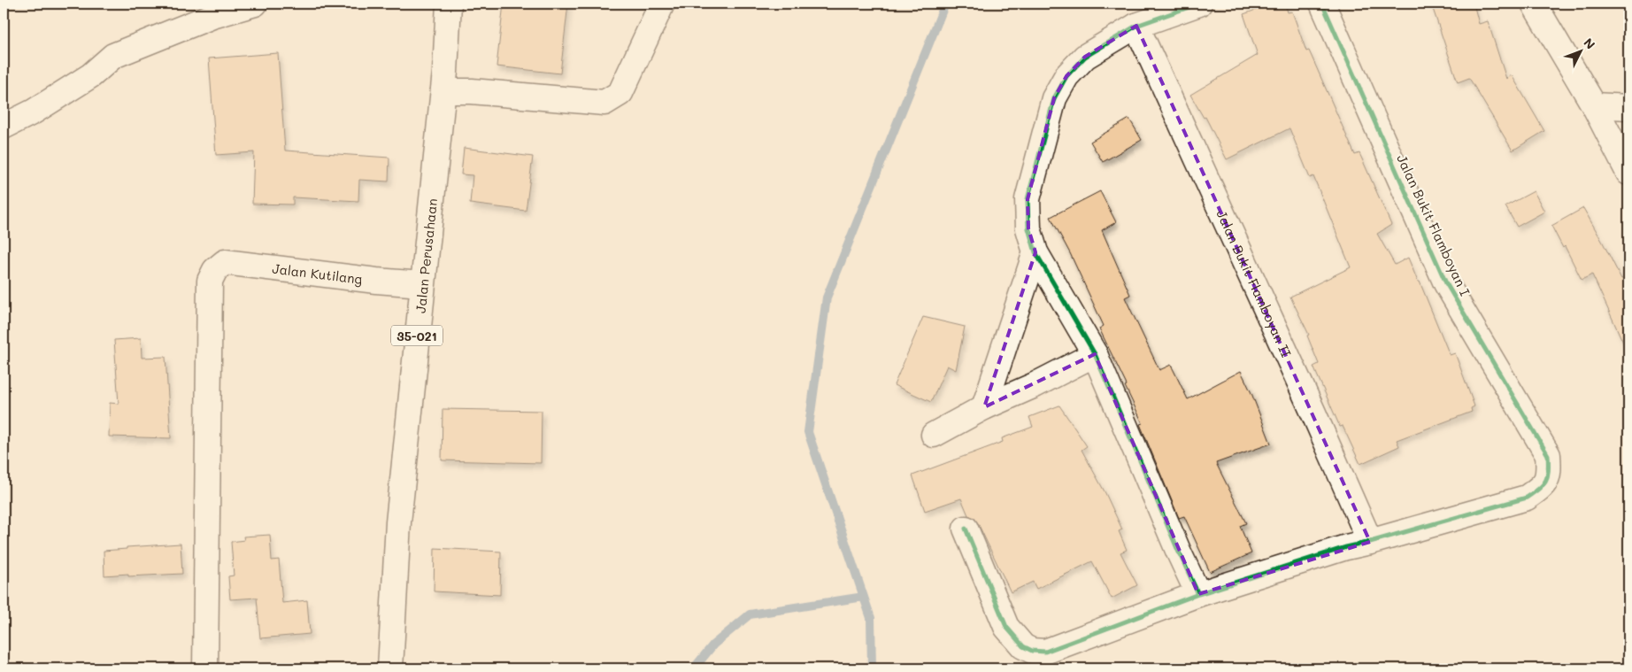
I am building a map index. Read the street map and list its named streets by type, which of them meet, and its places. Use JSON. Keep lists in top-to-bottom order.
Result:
{
  "streets": {
    "street": [
      "Jalan Bukit Flamboyan I",
      "Jalan Perusahaan",
      "Jalan Kutilang",
      "Jalan Bukit Flamboyan II",
      "35-021"
    ]
  },
  "crossings": [
    ["Jalan Bukit Flamboyan I", "Jalan Bukit Flamboyan II"],
    ["Jalan Perusahaan", "Jalan Kutilang"]
  ],
  "north": "top right"
}
